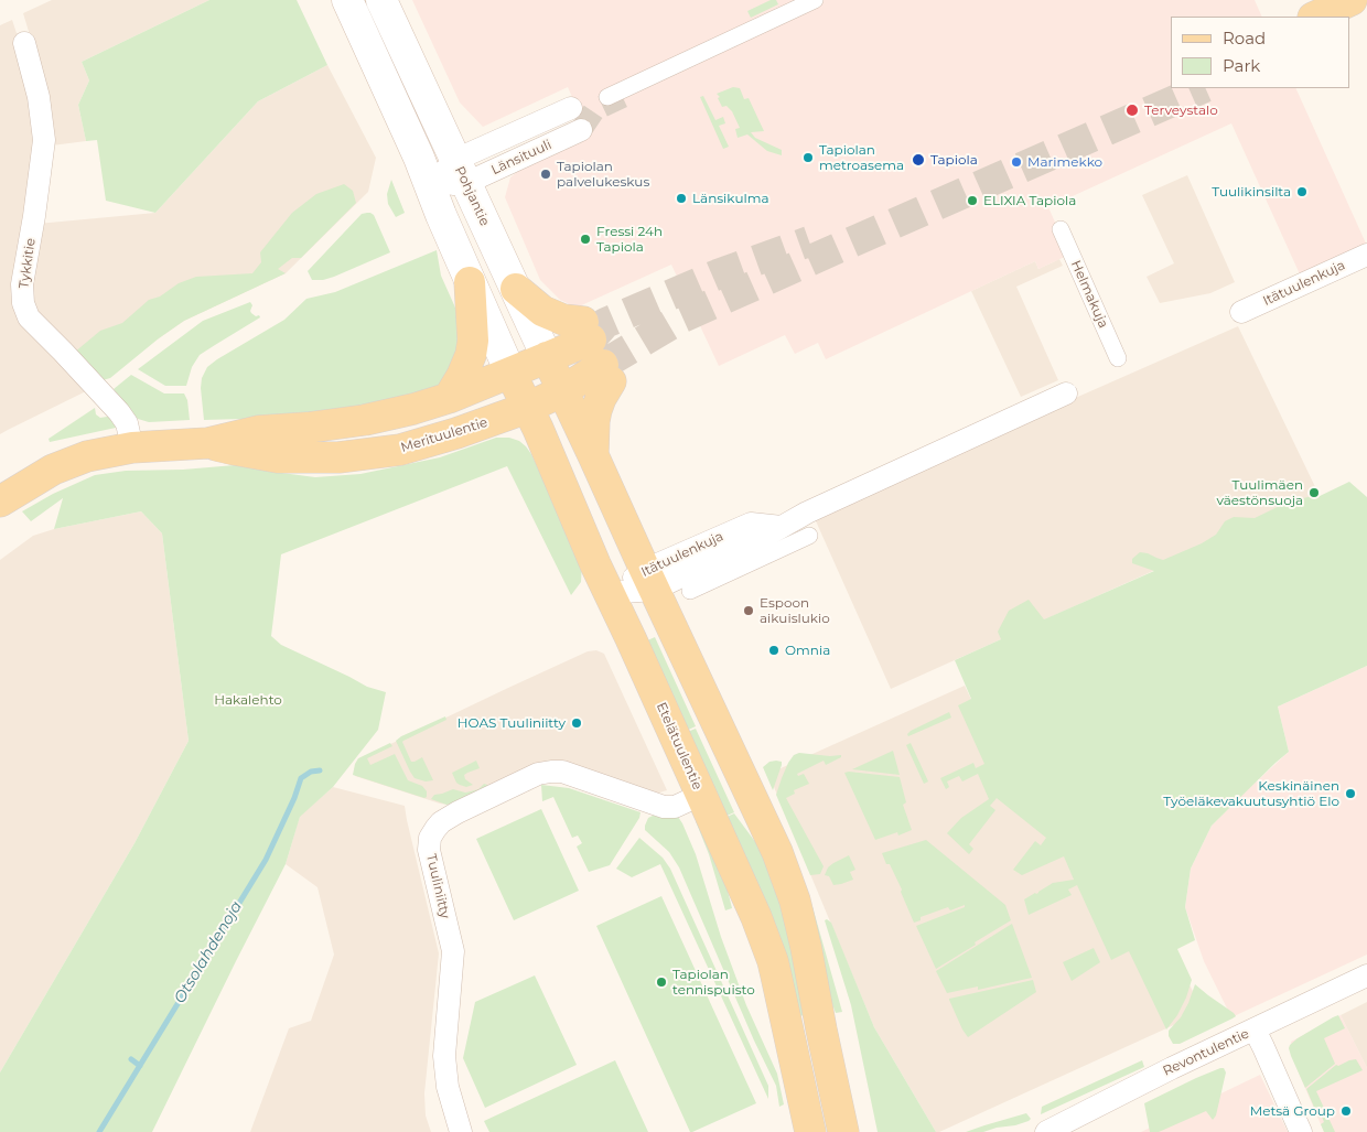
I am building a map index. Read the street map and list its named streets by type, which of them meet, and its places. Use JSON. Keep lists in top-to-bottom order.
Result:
{
  "streets": {
    "main road": ["Pohjantie", "Merituulentie", "Etelätuulentie"],
    "street": [
      "Länsituuli",
      "Tykkitie",
      "Itätuulenkuja",
      "Helmakuja",
      "Tuuliniitty",
      "Revontulentie"
    ]
  },
  "crossings": [
    ["Länsituuli", "Pohjantie"],
    ["Pohjantie", "Merituulentie"],
    ["Tykkitie", "Merituulentie"],
    ["Itätuulenkuja", "Etelätuulentie"],
    ["Merituulentie", "Etelätuulentie"],
    ["Etelätuulentie", "Tuuliniitty"]
  ],
  "water": ["Otsolahdenoja"],
  "parks": ["Hakalehto"],
  "places": [
    "Terveystalo",
    "Tapiolan metroasema",
    "Tapiola",
    "Marimekko",
    "Tapiolan palvelukeskus",
    "Tuulikinsilta",
    "Länsikulma",
    "ELIXIA Tapiola",
    "Fressi 24h Tapiola",
    "Tuulimäen väestönsuoja",
    "Espoon aikuislukio",
    "Omnia",
    "HOAS Tuuliniitty",
    "Keskinäinen Työeläkevakuutusyhtiö Elo",
    "Tapiolan tennispuisto",
    "Metsä Group"
  ],
  "legend": ["Road", "Park"]
}
